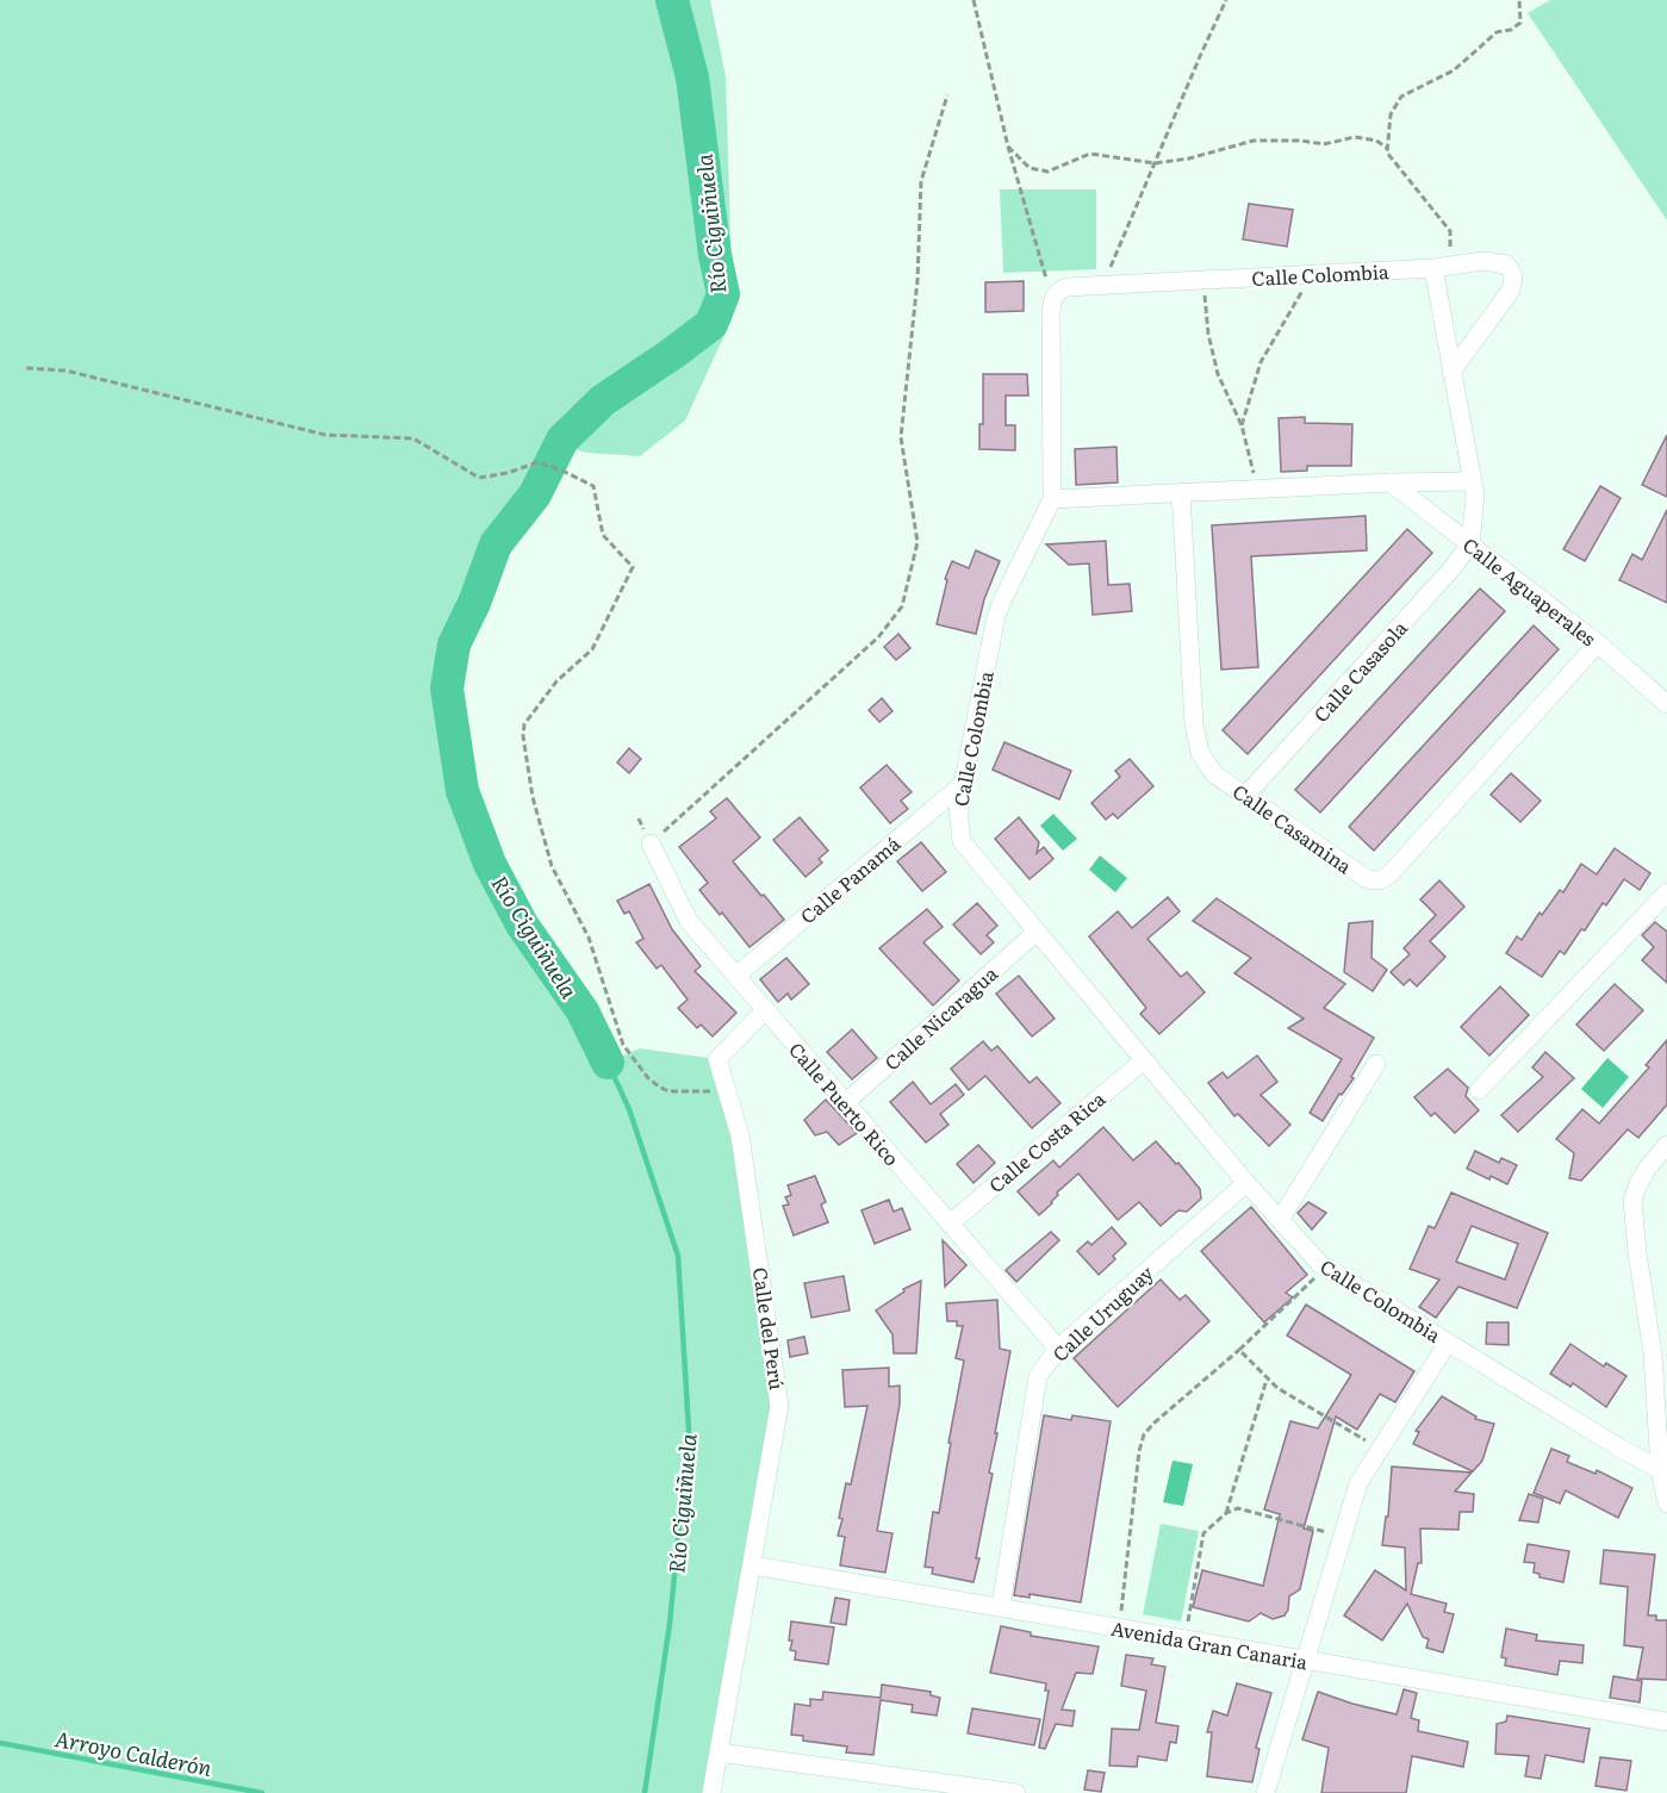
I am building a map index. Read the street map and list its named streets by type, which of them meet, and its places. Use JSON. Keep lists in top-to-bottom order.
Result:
{
  "streets": {
    "street": [
      "Calle Colombia",
      "Calle Aguaperales",
      "Calle Casasola",
      "Calle Casamina",
      "Calle Panamá",
      "Calle Nicaragua",
      "Calle Puerto Rico",
      "Calle Costa Rica",
      "Calle Uruguay",
      "Calle del Perú",
      "Avenida Gran Canaria"
    ]
  },
  "crossings": [
    ["Calle Colombia", "Calle Panamá"],
    ["Calle Colombia", "Calle Nicaragua"],
    ["Calle Colombia", "Calle Costa Rica"],
    ["Calle Colombia", "Calle Uruguay"],
    ["Calle Aguaperales", "Calle Casasola"],
    ["Calle Aguaperales", "Calle Casamina"],
    ["Calle Casasola", "Calle Casamina"],
    ["Calle Panamá", "Calle Puerto Rico"],
    ["Calle Nicaragua", "Calle Puerto Rico"],
    ["Calle Puerto Rico", "Calle Costa Rica"],
    ["Calle Puerto Rico", "Calle Uruguay"],
    ["Calle Puerto Rico", "Calle del Perú"],
    ["Calle Uruguay", "Avenida Gran Canaria"],
    ["Calle del Perú", "Avenida Gran Canaria"]
  ],
  "water": ["Río Ciguiñuela", "Arroyo Calderón"]
}
